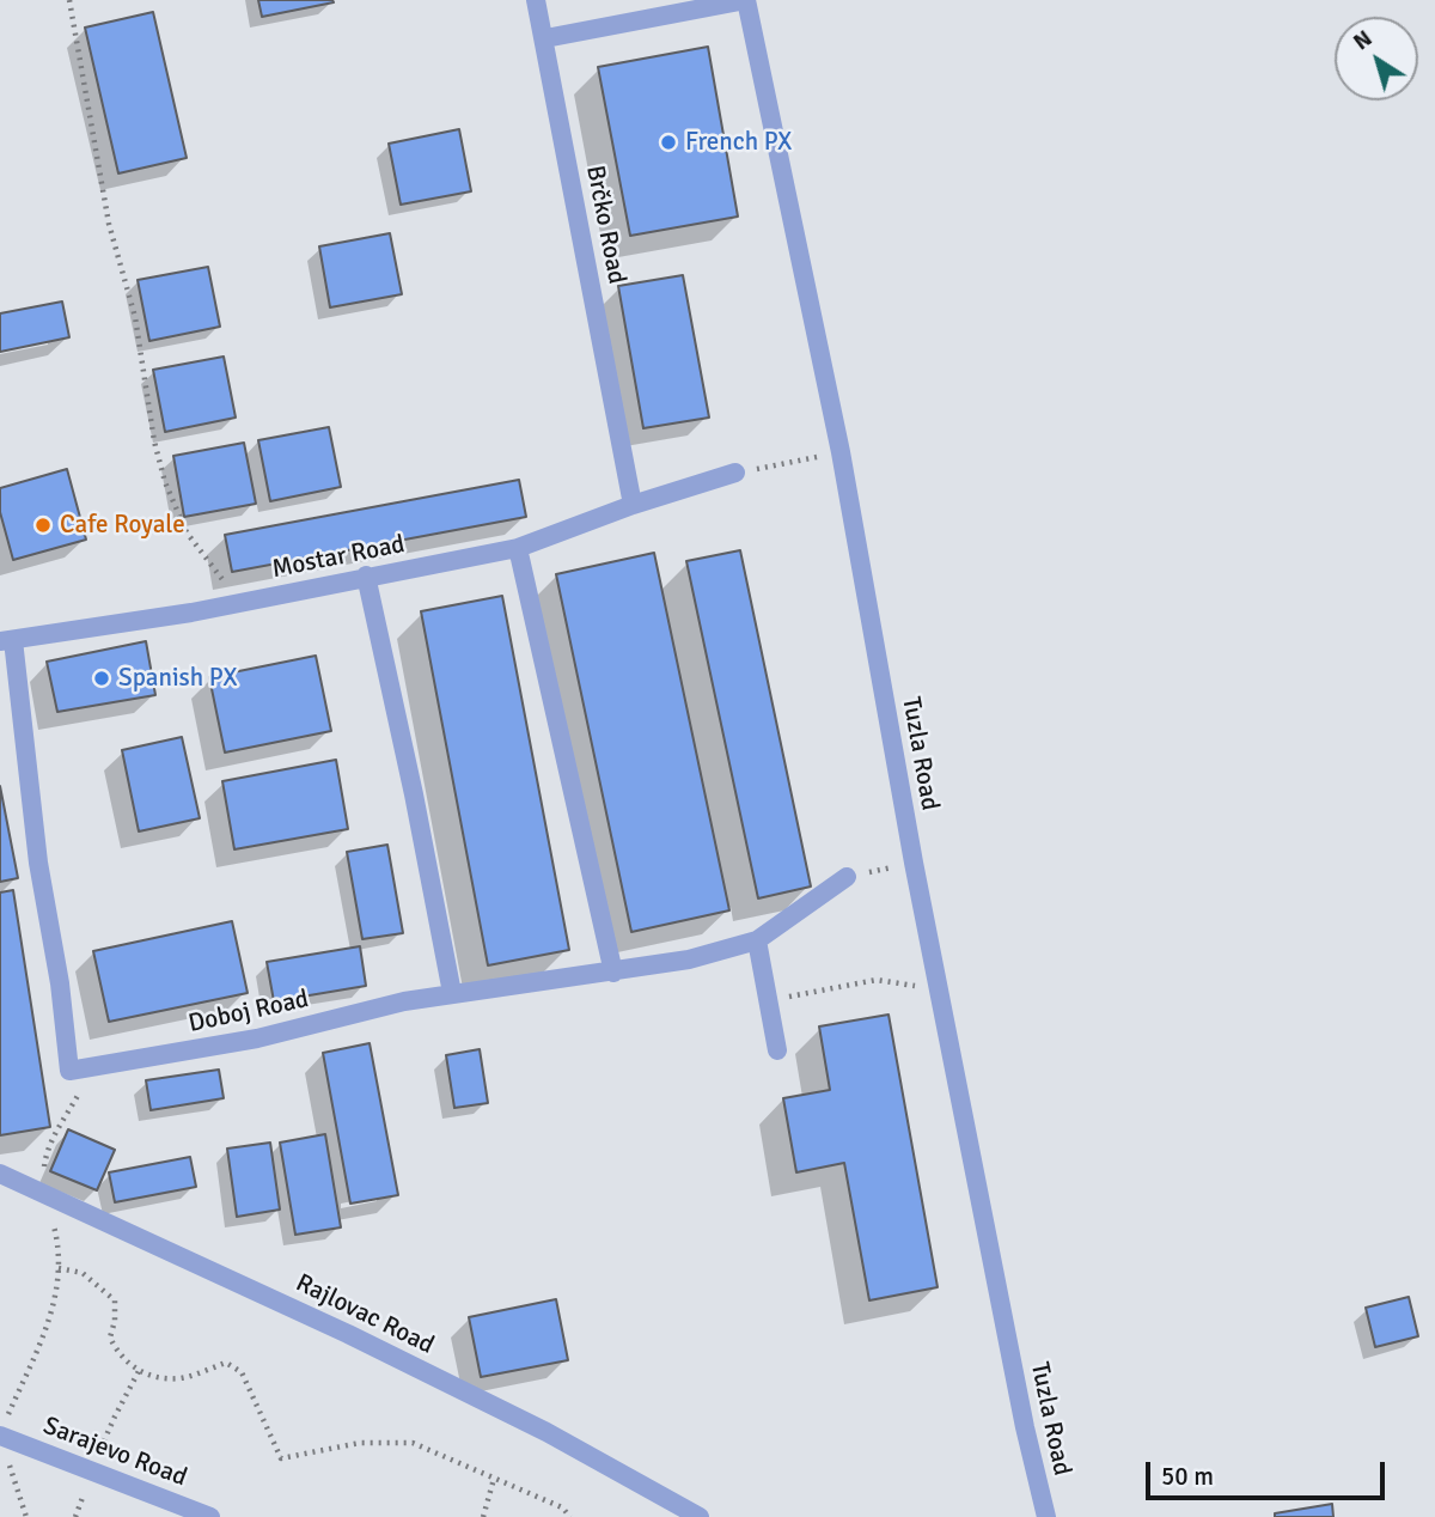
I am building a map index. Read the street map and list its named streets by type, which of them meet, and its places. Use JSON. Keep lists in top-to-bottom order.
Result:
{
  "streets": {
    "lane": [
      "Brčko Road",
      "Mostar Road",
      "Tuzla Road",
      "Doboj Road",
      "Rajlovac Road",
      "Sarajevo Road"
    ]
  },
  "crossings": [
    ["Brčko Road", "Mostar Road"]
  ],
  "places": ["French PX", "Cafe Royale", "Spanish PX"],
  "scale_bar": "50 m",
  "north": "top left"
}
